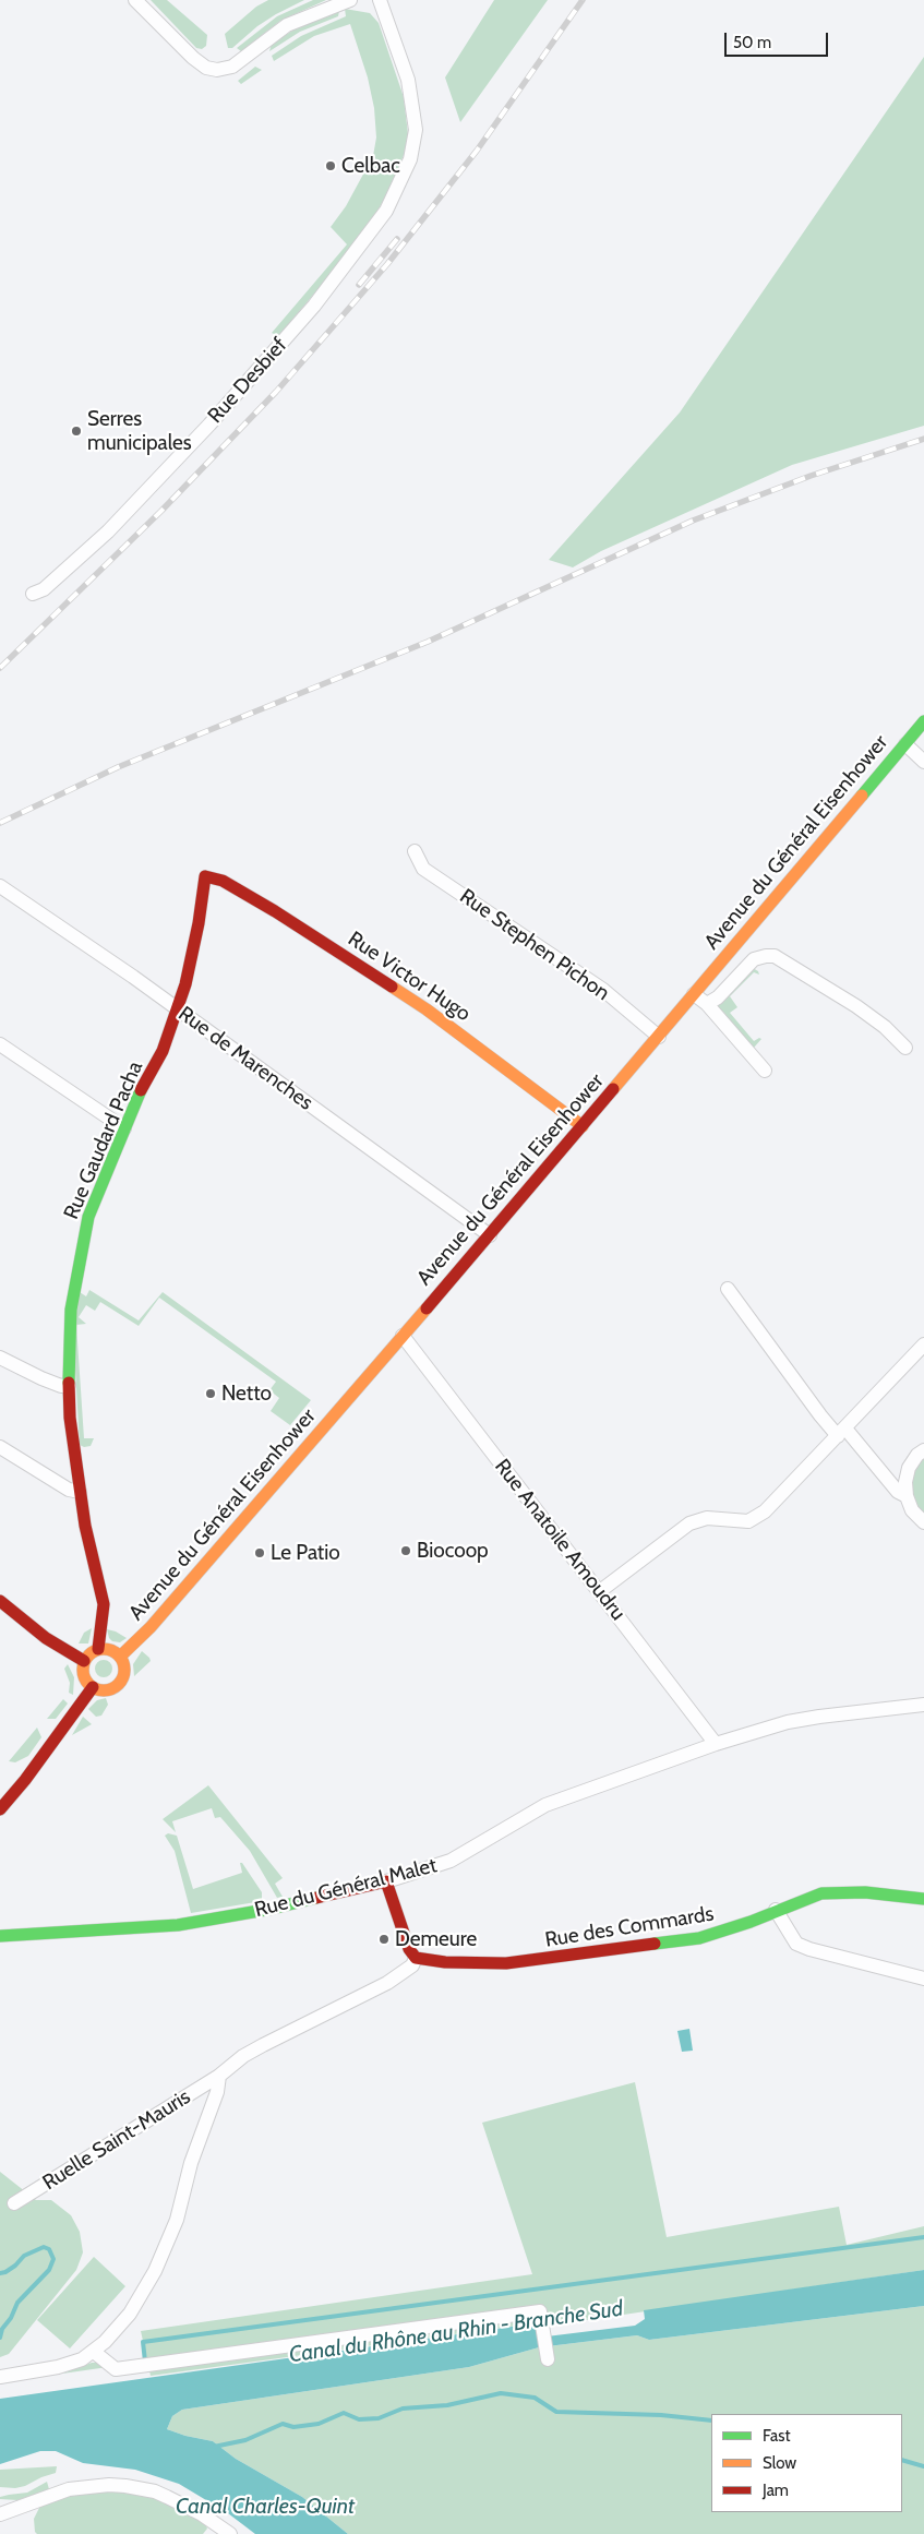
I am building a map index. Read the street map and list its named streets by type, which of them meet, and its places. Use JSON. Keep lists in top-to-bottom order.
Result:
{
  "streets": {
    "street": [
      "Rue Desbief",
      "Avenue du Général Eisenhower",
      "Rue Stephen Pichon",
      "Rue Victor Hugo",
      "Rue de Marenches",
      "Rue Gaudard Pacha",
      "Rue Anatoile Amoudru",
      "Rue du Général Malet",
      "Rue des Commards",
      "Ruelle Saint-Mauris"
    ]
  },
  "crossings": [
    ["Avenue du Général Eisenhower", "Rue Stephen Pichon"],
    ["Avenue du Général Eisenhower", "Rue Victor Hugo"],
    ["Avenue du Général Eisenhower", "Rue de Marenches"],
    ["Avenue du Général Eisenhower", "Rue Gaudard Pacha"],
    ["Avenue du Général Eisenhower", "Rue Anatoile Amoudru"],
    ["Rue Victor Hugo", "Rue Gaudard Pacha"],
    ["Rue de Marenches", "Rue Gaudard Pacha"],
    ["Rue Anatoile Amoudru", "Rue du Général Malet"],
    ["Rue des Commards", "Ruelle Saint-Mauris"]
  ],
  "water": ["Canal du Rhône au Rhin - Branche Sud", "Canal Charles-Quint"],
  "places": [
    "Celbac",
    "Serres municipales",
    "Netto",
    "Biocoop",
    "Le Patio",
    "Demeure"
  ],
  "legend": ["Fast", "Slow", "Jam"],
  "scale_bar": "50 m"
}
